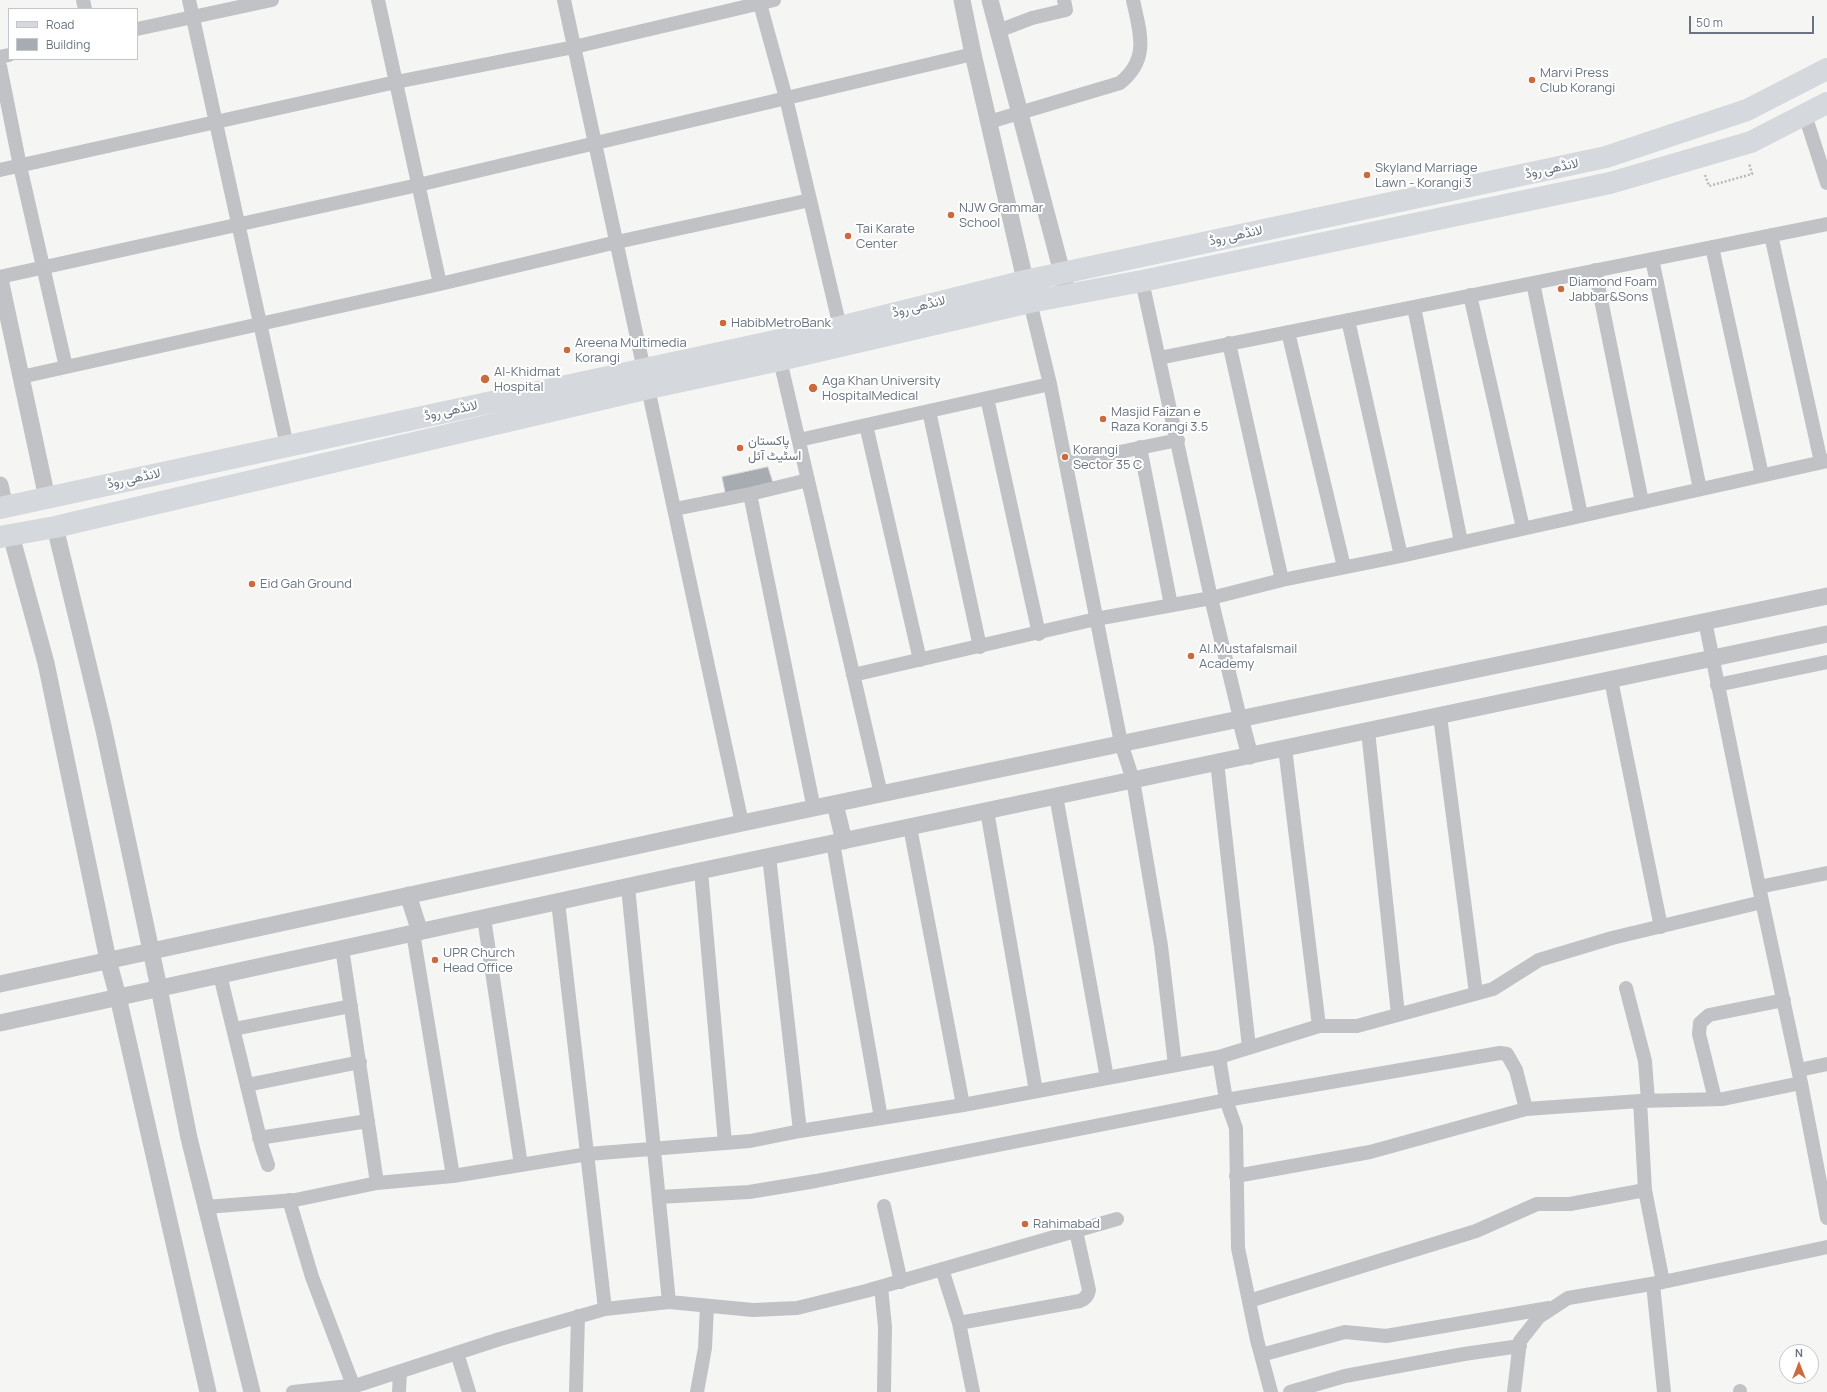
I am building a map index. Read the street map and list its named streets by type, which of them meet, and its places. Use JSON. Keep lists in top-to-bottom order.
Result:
{
  "streets": {
    "main road": ["لانڈھی روڈ"]
  },
  "places": [
    "Marvi Press Club Korangi",
    "Skyland Marriage Lawn - Korangi 3",
    "NJW Grammar School",
    "Tai Karate Center",
    "Diamond Foam Jabbar&Sons",
    "HabibMetroBank",
    "Areena Multimedia Korangi",
    "Al-Khidmat Hospital",
    "Aga Khan University HospitalMedical",
    "Masjid Faizan e Raza Korangi 3.5",
    "پاکستان اسٹیٹ آئل",
    "Korangi Sector 35 C",
    "Eid Gah Ground",
    "Al.MustafaIsmail Academy",
    "UPR Church Head Office",
    "Rahimabad"
  ],
  "legend": ["Road", "Building"],
  "scale_bar": "50 m",
  "north": "top"
}
